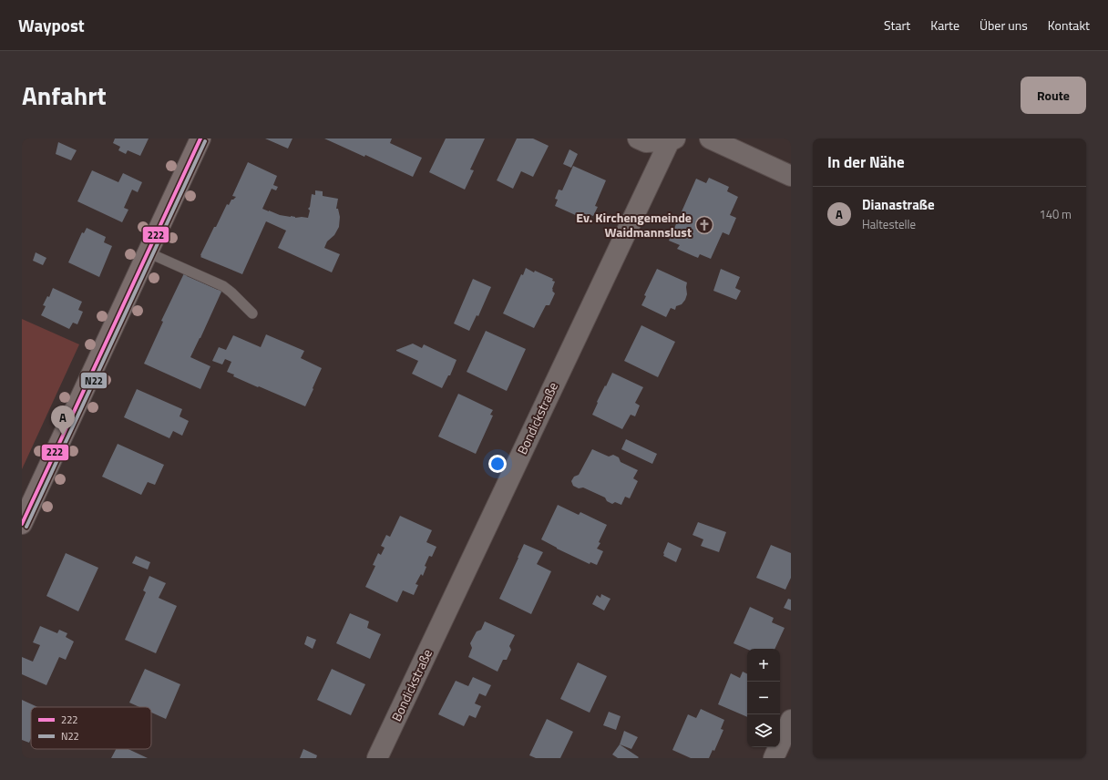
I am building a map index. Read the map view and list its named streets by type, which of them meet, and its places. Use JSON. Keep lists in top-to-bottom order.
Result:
{
  "streets": {
    "street": ["Bondickstraße"]
  },
  "places": {
    "church": ["Ev. Kirchengemeinde Waidmannslust"]
  },
  "lines": ["transit line 222", "transit line N22"],
  "legend": ["222", "N22"],
  "page": {
    "header": "Waypost",
    "nav": [
      "Start",
      "Karte",
      "Über uns",
      "Kontakt"
    ],
    "title": "Anfahrt",
    "buttons": "Route",
    "heading": "In der Nähe",
    "list": [
      {
        "mark": "A",
        "name": "Dianastraße",
        "note": "Haltestelle",
        "value": "140 m"
      }
    ],
    "pins": "A",
    "map_buttons": ["+", "−"]
  }
}
